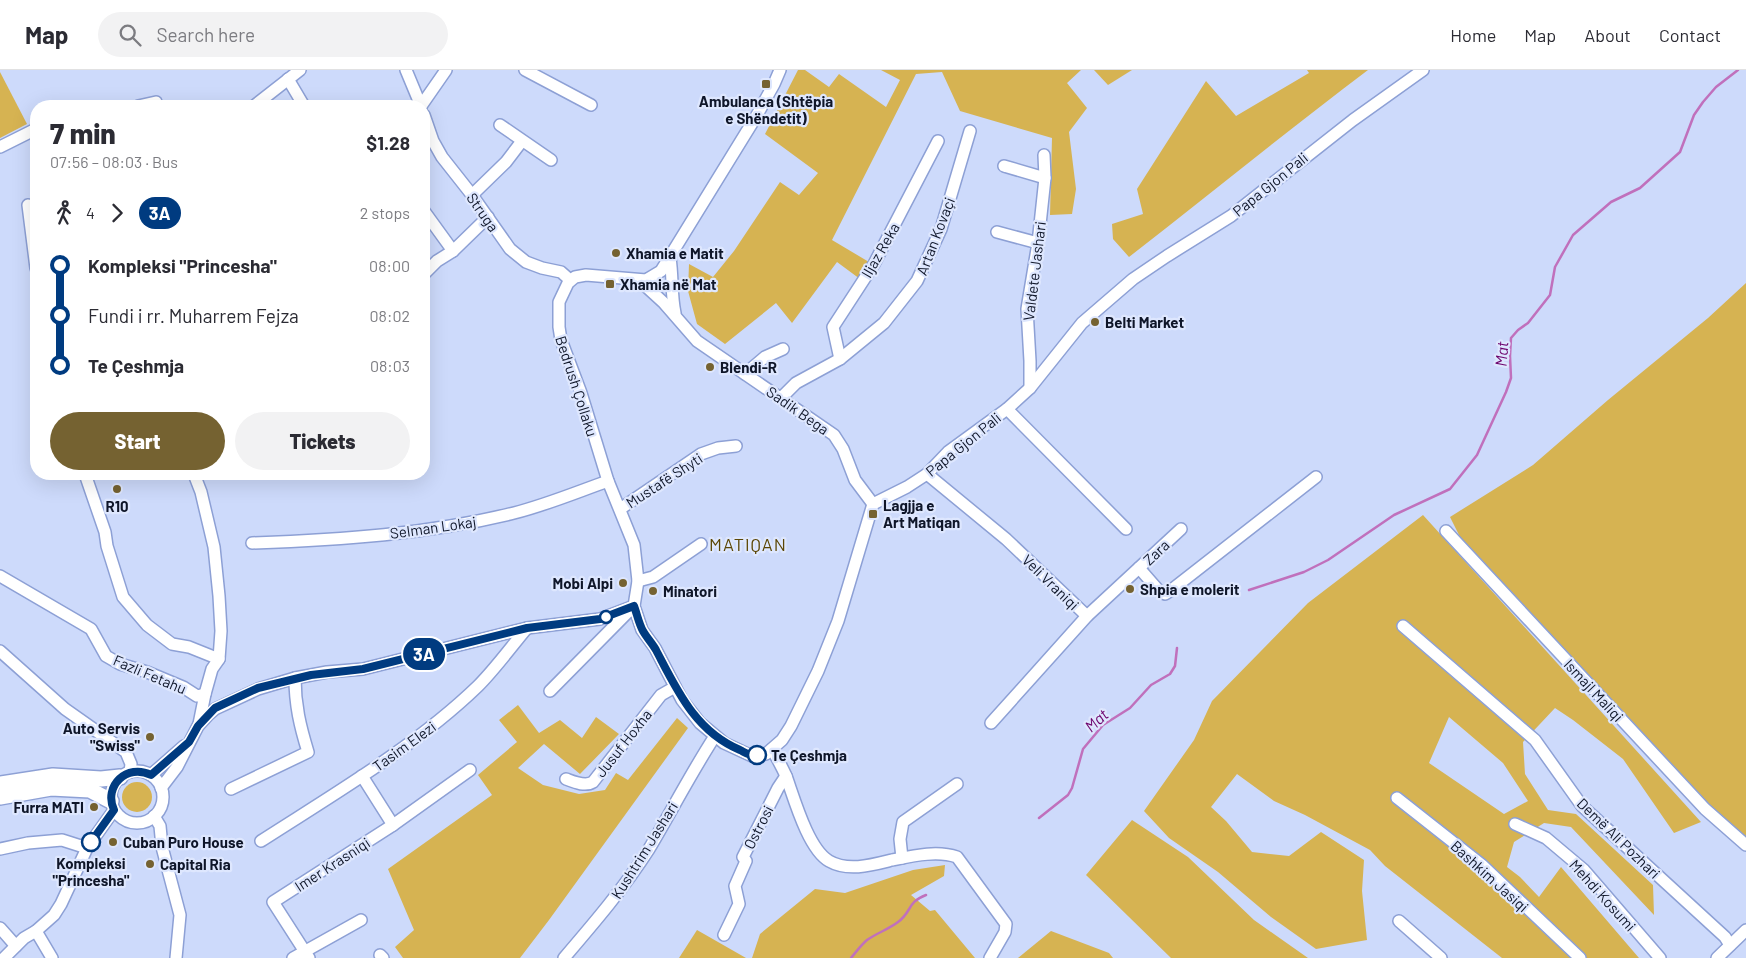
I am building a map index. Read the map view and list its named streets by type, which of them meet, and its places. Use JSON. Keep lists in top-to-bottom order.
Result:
{
  "streets": {
    "street": [
      "Papa Gjon Pali",
      "Struga",
      "Artan Kovaçi",
      "Iljaz Reka",
      "Valdete Jashari",
      "Bedrush Çollaku",
      "Sadik Bega",
      "Mustafë Shyti",
      "Selman Lokaj",
      "Zara",
      "Veli Vraniqi",
      "Fazli Fetahu",
      "Ismajl Maliqi",
      "Jusuf Hoxha",
      "Tasim Elezi",
      "Ostrosi",
      "Demë Ali Pozhari",
      "Kushtrim Jashari",
      "Imer Krasniqi",
      "Bashkim Jasiqi",
      "Mehdi Kosumi"
    ]
  },
  "crossings": [
    ["Papa Gjon Pali", "Valdete Jashari"],
    ["Papa Gjon Pali", "Sadik Bega"],
    ["Papa Gjon Pali", "Veli Vraniqi"],
    ["Struga", "Bedrush Çollaku"],
    ["Artan Kovaçi", "Iljaz Reka"],
    ["Artan Kovaçi", "Sadik Bega"],
    ["Bedrush Çollaku", "Mustafë Shyti"],
    ["Bedrush Çollaku", "Selman Lokaj"],
    ["Zara", "Veli Vraniqi"]
  ],
  "districts": ["MATIQAN"],
  "water": ["Mat"],
  "places": {
    "transit": ["Ambulanca (Shtëpia e Shëndetit)", "Xhamia në Mat", "Lagjja e Art Matiqan"],
    "other": [
      "Xhamia e Matit",
      "Belti Market",
      "Blendi-R",
      "R10",
      "Mobi Alpi",
      "Shpia e molerit",
      "Minatori",
      "Auto Servis \"Swiss\"",
      "Te Çeshmja",
      "Furra MATI",
      "Kompleksi \"Princesha\"",
      "Cuban Puro House",
      "Capital Ria"
    ]
  },
  "lines": ["bus line 3A"],
  "page": {
    "header": "Map",
    "search": "Search here",
    "nav": [
      "Home",
      "Map",
      "About",
      "Contact"
    ],
    "on_map": "3A",
    "heading": ["7 min", "07:56 – 08:03 · Bus", "$1.28"],
    "legs": ["4", "3A", "2 stops"],
    "list": [
      {
        "name": "Kompleksi \"Princesha\"",
        "value": "08:00"
      },
      {
        "name": "Fundi i rr. Muharrem Fejza",
        "value": "08:02"
      },
      {
        "name": "Te Çeshmja",
        "value": "08:03"
      }
    ],
    "buttons": ["Start", "Tickets"]
  }
}
